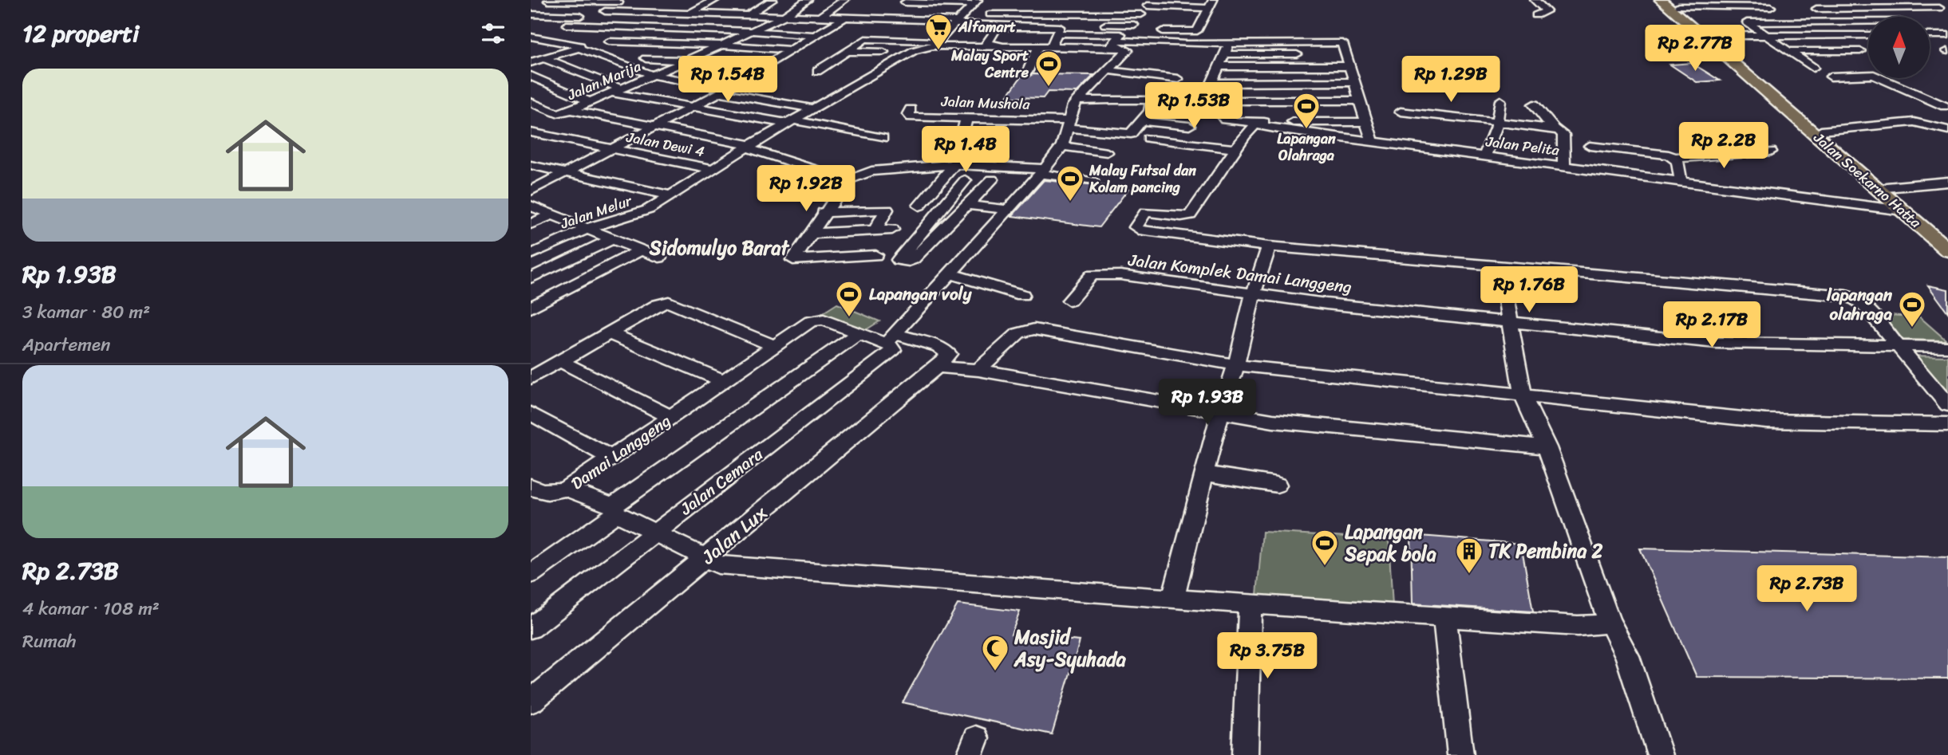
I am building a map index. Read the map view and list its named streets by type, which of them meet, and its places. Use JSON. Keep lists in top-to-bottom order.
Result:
{
  "streets": {
    "main road": ["Jalan Soekarno Hatta"],
    "street": [
      "Jalan Marija",
      "Jalan Mushola",
      "Jalan Dewi 4",
      "Jalan Pelita",
      "Jalan Melur",
      "Jalan Komplek Damai Langgeng",
      "Damai Langgeng",
      "Jalan Cemara",
      "Jalan Lux"
    ]
  },
  "crossings": [
    ["Jalan Dewi 4", "Jalan Melur"],
    ["Jalan Pelita", "Jalan Soekarno Hatta"],
    ["Damai Langgeng", "Jalan Cemara"],
    ["Damai Langgeng", "Jalan Lux"]
  ],
  "districts": ["Sidomulyo Barat"],
  "places": {
    "supermarket": ["Alfamart"],
    "sports": [
      "Malay Sport Centre",
      "Lapangan Olahraga",
      "Malay Futsal dan Kolam pancing",
      "Lapangan voly",
      "lapangan olahraga",
      "Lapangan Sepak bola"
    ],
    "building": ["TK Pembina 2"],
    "mosque": ["Masjid Asy-Syuhada"]
  },
  "north": "top",
  "page": {
    "heading": "12 properti",
    "price": [
      "Rp 2.77B",
      "Rp 1.54B",
      "Rp 1.29B",
      "Rp 1.53B",
      "Rp 2.2B",
      "Rp 1.4B",
      "Rp 1.92B",
      "Rp 1.76B",
      "Rp 2.17B",
      "Rp 1.93B",
      "Rp 2.73B",
      "Rp 3.75B"
    ],
    "list": [
      {
        "name": "Rp 1.93B",
        "note": "3 kamar · 80 m² · Apartemen"
      },
      {
        "name": "Rp 2.73B",
        "note": "4 kamar · 108 m² · Rumah"
      }
    ]
  }
}
